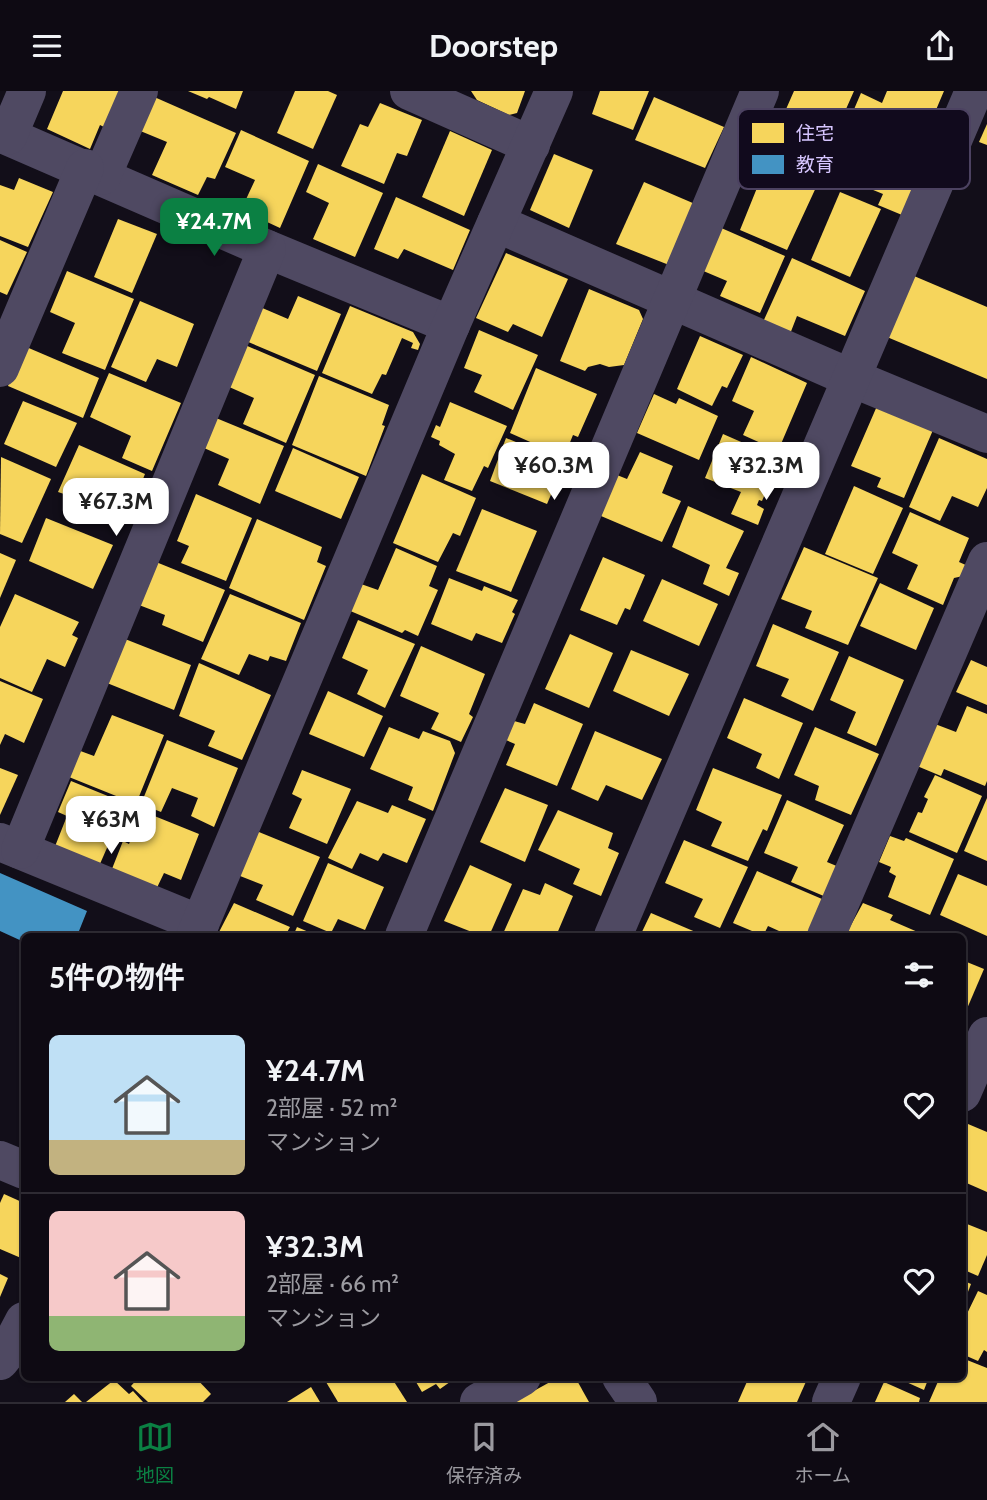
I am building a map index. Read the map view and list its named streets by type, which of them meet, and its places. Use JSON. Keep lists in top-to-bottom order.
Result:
{
  "legend": ["住宅", "教育"],
  "page": {
    "header": "Doorstep",
    "price": [
      "¥24.7M",
      "¥60.3M",
      "¥32.3M",
      "¥67.3M",
      "¥63M"
    ],
    "heading": "5件の物件",
    "list": [
      {
        "name": "¥24.7M",
        "note": "2部屋 · 52 m² · マンション"
      },
      {
        "name": "¥32.3M",
        "note": "2部屋 · 66 m² · マンション"
      }
    ],
    "tabs": ["地図", "保存済み", "ホーム"]
  }
}
